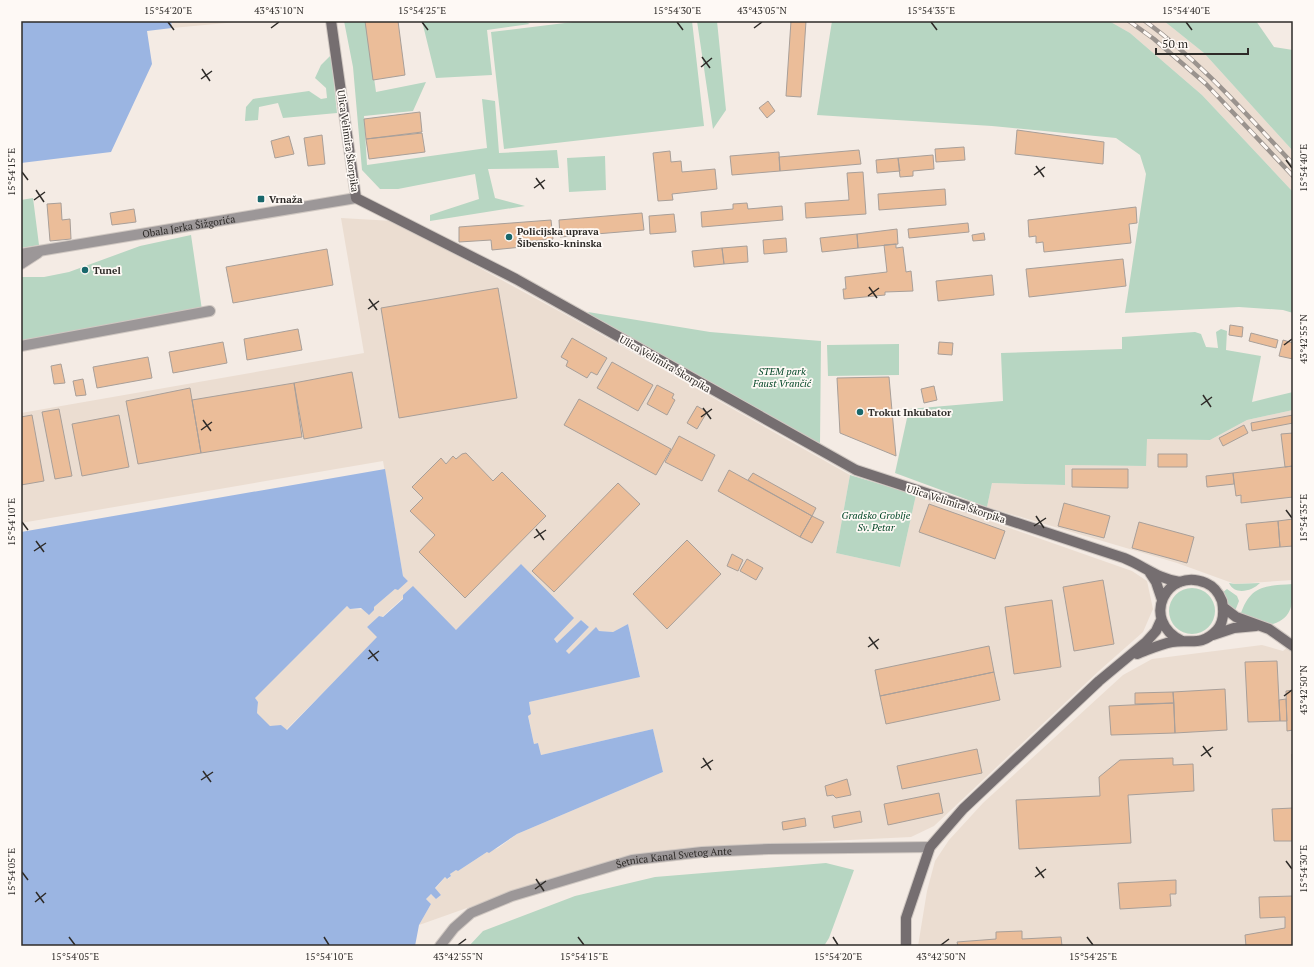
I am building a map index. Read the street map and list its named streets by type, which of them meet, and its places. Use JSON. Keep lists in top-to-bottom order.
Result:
{
  "streets": {
    "street": ["Ulica Velimira Škorpika", "Obala Jerka Šižgorića", "Šetnica Kanal Svetog Ante"]
  },
  "crossings": [
    ["Ulica Velimira Škorpika", "Obala Jerka Šižgorića"]
  ],
  "parks": ["STEM park Faust Vrančić", "Gradsko Groblje Sv. Petar"],
  "places": {
    "transit": ["Vrnaža"],
    "other": ["Policijska uprava Šibensko-kninska", "Tunel", "Trokut Inkubator"]
  },
  "scale_bar": "50 m",
  "coordinates": [
    "15°54'20\"E",
    "43°43'10\"N",
    "15°54'25\"E",
    "15°54'30\"E",
    "43°43'05\"N",
    "15°54'35\"E",
    "15°54'40\"E",
    "15°54'15\"E",
    "43°42'55\"N",
    "15°54'10\"E",
    "43°42'50\"N",
    "15°54'05\"E"
  ]
}
